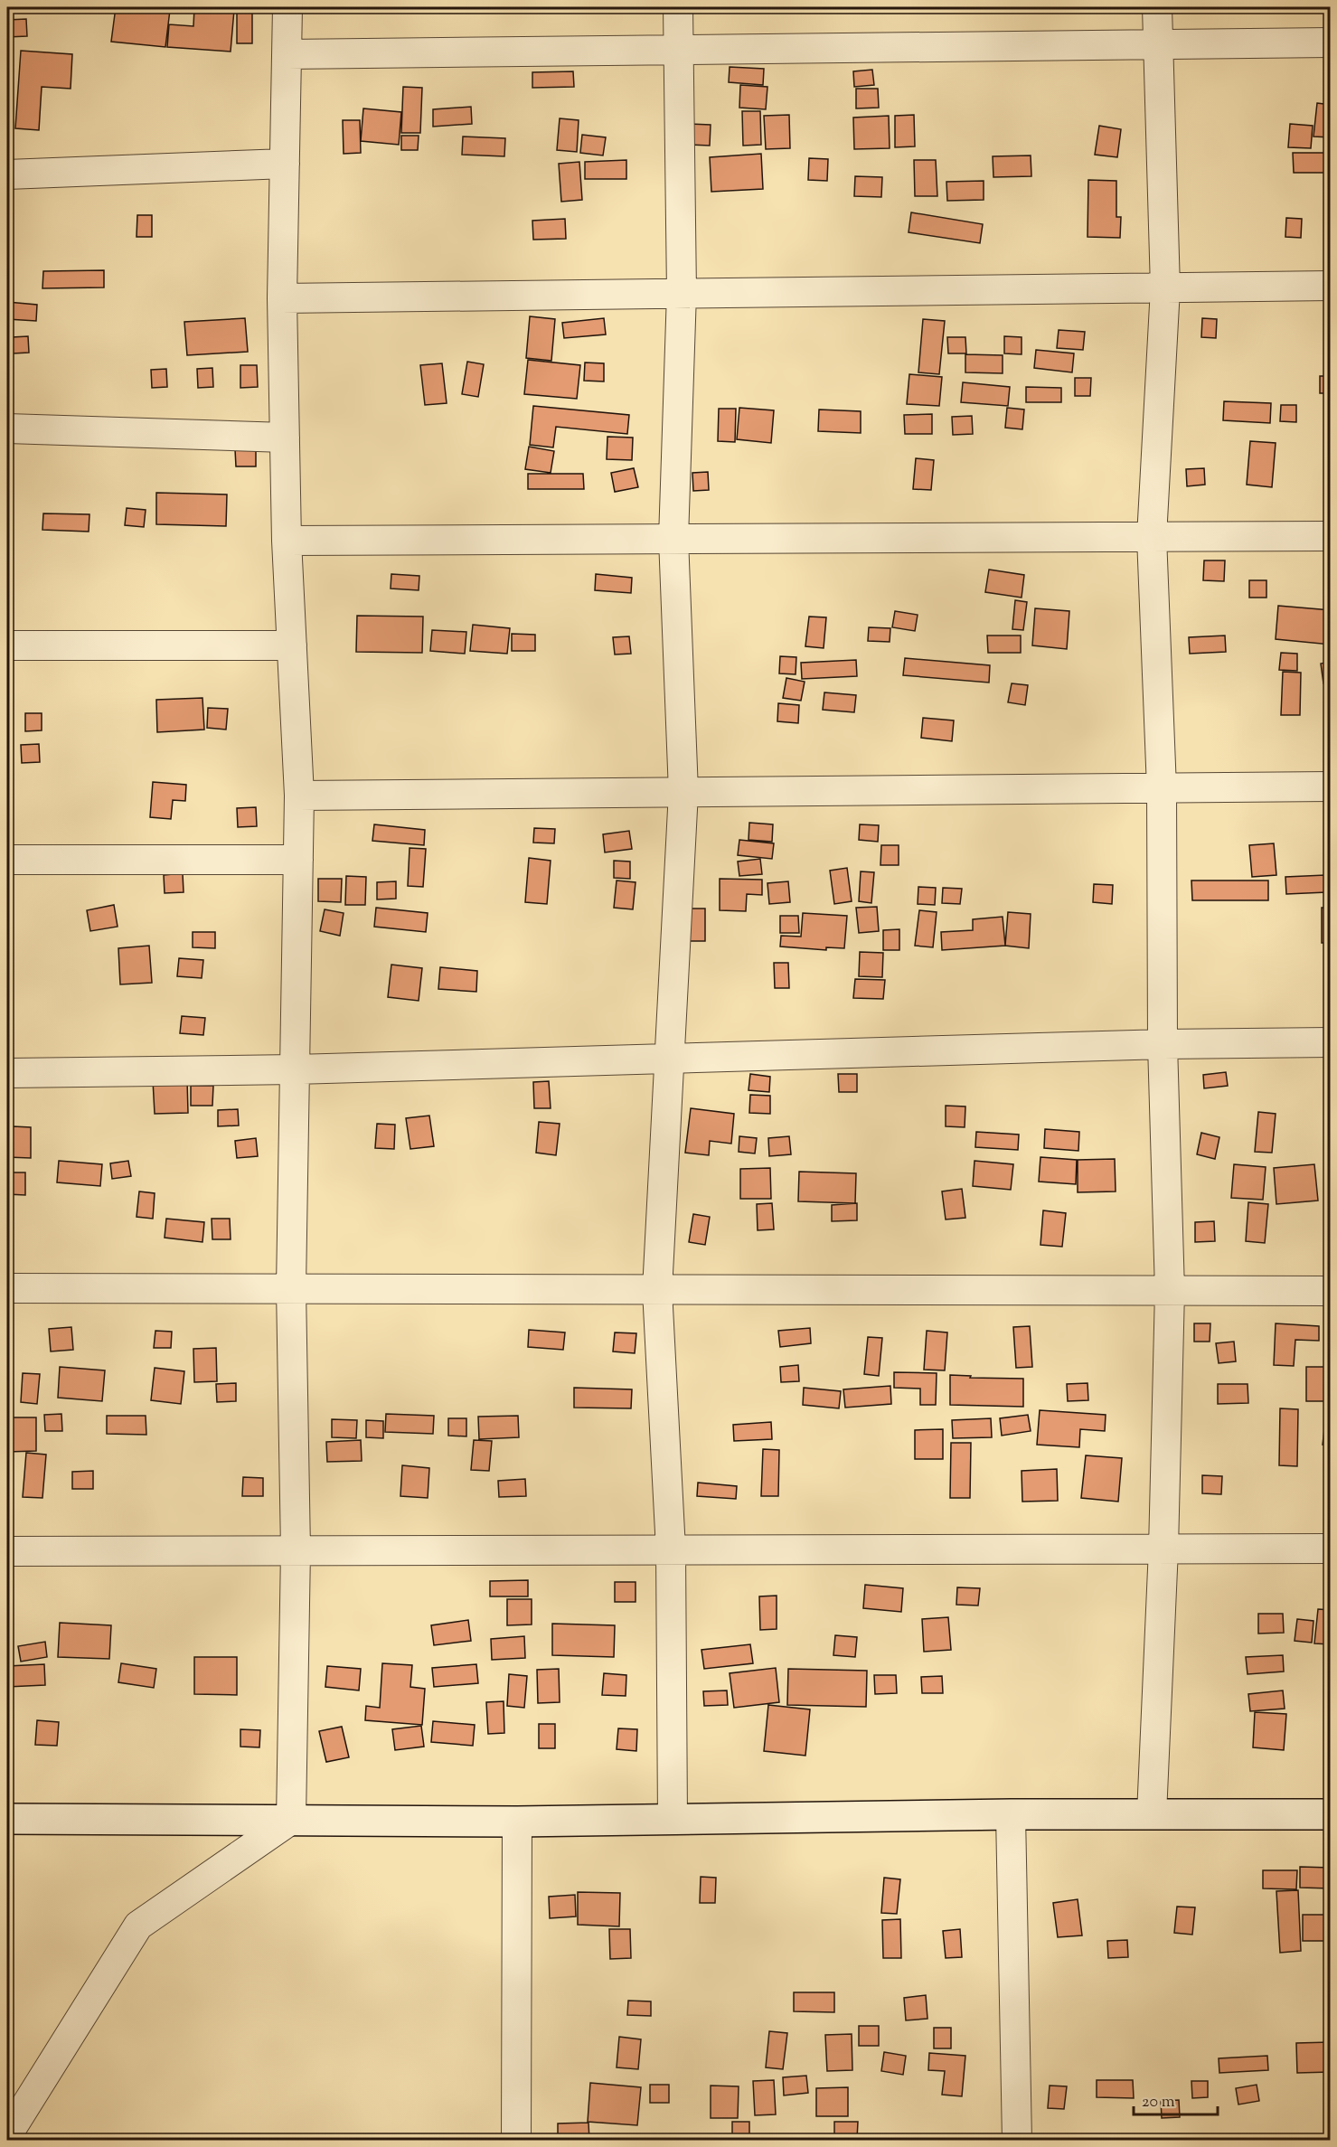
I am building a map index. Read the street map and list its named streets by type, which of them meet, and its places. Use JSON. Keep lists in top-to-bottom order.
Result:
{
  "scale_bar": "20 m"
}
